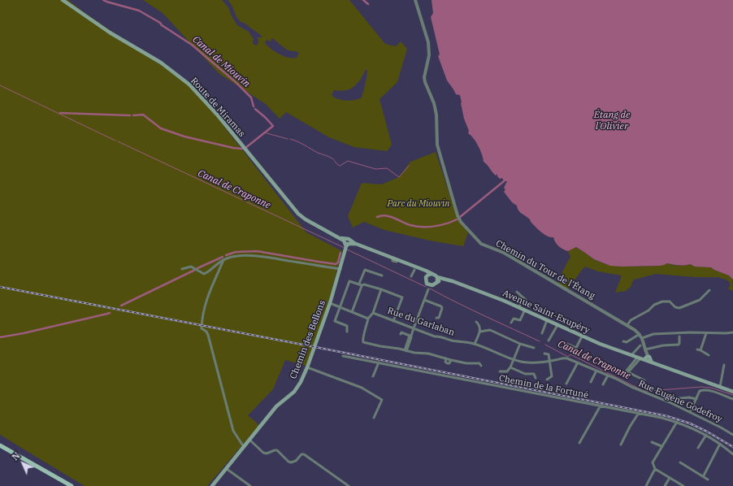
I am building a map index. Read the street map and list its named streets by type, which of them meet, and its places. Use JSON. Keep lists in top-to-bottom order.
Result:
{
  "streets": {
    "main road": ["Route de Miramas", "Avenue Saint-Exupéry", "Chemin des Bellons"],
    "street": [
      "Chemin du Tour de l'Étang",
      "Rue du Garlaban",
      "Chemin de la Fortuné",
      "Rue Eugène Godefroy"
    ]
  },
  "crossings": [
    ["Route de Miramas", "Chemin des Bellons"],
    ["Chemin du Tour de l'Étang", "Avenue Saint-Exupéry"],
    ["Rue du Garlaban", "Rue Eugène Godefroy"]
  ],
  "water": ["Canal de Miouvin", "Étang de l'Olivier", "Canal de Craponne"],
  "parks": ["Parc du Miouvin"],
  "north": "top left"
}
